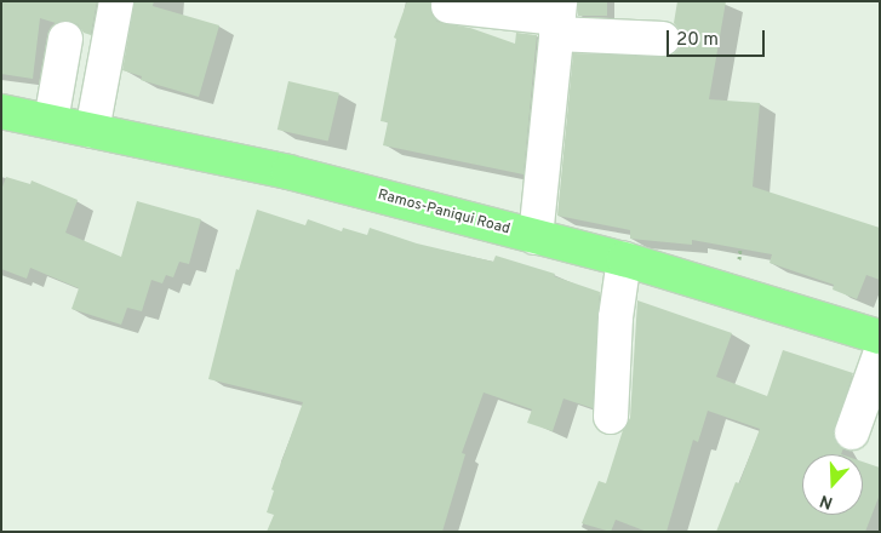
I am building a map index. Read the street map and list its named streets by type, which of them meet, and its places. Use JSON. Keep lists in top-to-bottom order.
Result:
{
  "streets": {
    "main road": ["Ramos-Paniqui Road"]
  },
  "scale_bar": "20 m",
  "north": "bottom"
}
